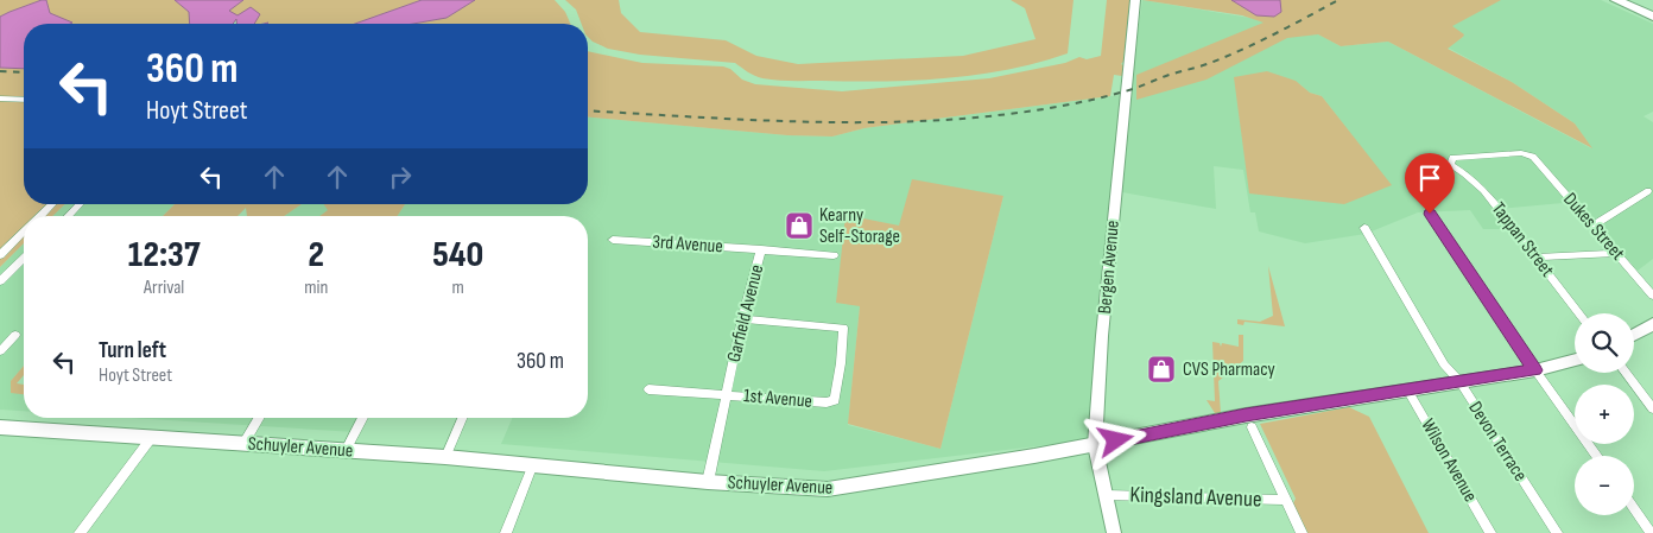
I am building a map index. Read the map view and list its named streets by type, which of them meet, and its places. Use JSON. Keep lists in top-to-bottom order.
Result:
{
  "streets": {
    "main road": ["Schuyler Avenue"],
    "street": [
      "Dukes Street",
      "Tappan Street",
      "3rd Avenue",
      "Bergen Avenue",
      "Garfield Avenue",
      "1st Avenue",
      "Devon Terrace",
      "Wilson Avenue",
      "Kingsland Avenue"
    ]
  },
  "crossings": [
    ["Dukes Street", "Tappan Street"],
    ["3rd Avenue", "Garfield Avenue"],
    ["Bergen Avenue", "Schuyler Avenue"],
    ["Bergen Avenue", "Kingsland Avenue"],
    ["Garfield Avenue", "1st Avenue"],
    ["Garfield Avenue", "Schuyler Avenue"],
    ["Devon Terrace", "Schuyler Avenue"],
    ["Schuyler Avenue", "Wilson Avenue"]
  ],
  "places": {
    "shop": ["Kearny Self-Storage", "CVS Pharmacy"]
  },
  "page": {
    "turn": ["360 m", "Hoyt Street"],
    "eta": [
      "12:37",
      "Arrival",
      "2",
      "min",
      "540",
      "m"
    ],
    "map_buttons": ["+", "−"],
    "list": [
      {
        "name": "Turn left",
        "note": "Hoyt Street",
        "value": "360 m"
      }
    ]
  }
}
